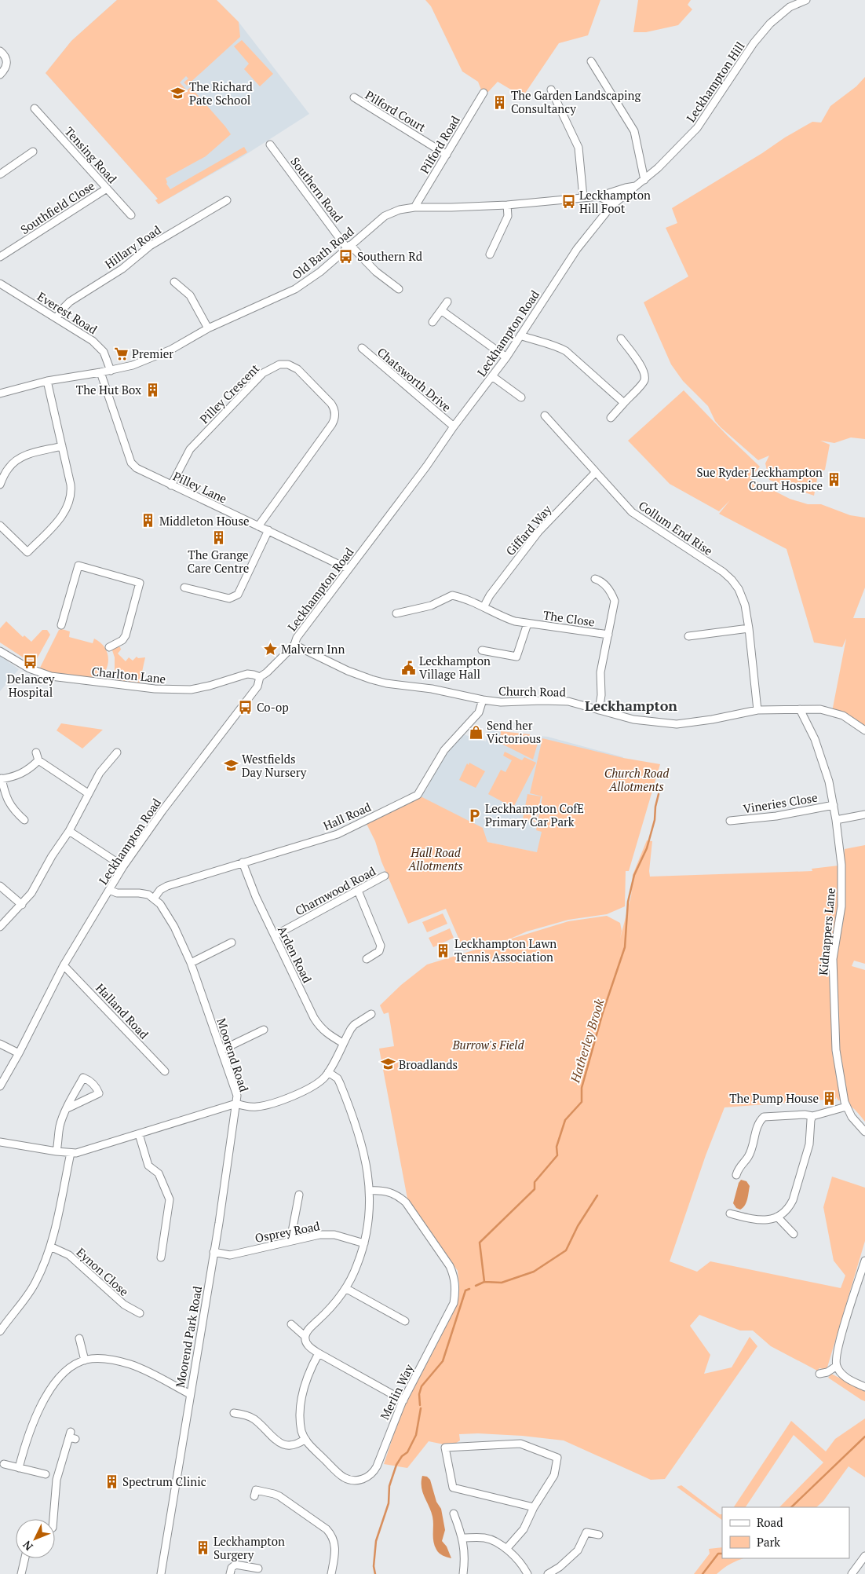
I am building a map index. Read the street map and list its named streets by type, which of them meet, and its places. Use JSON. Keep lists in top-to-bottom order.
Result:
{
  "streets": {
    "street": [
      "Leckhampton Hill",
      "Pilford Court",
      "Pilford Road",
      "Tensing Road",
      "Southern Road",
      "Southfield Close",
      "Hillary Road",
      "Old Bath Road",
      "Everest Road",
      "Leckhampton Road",
      "Chatsworth Drive",
      "Pilley Crescent",
      "Pilley Lane",
      "Collum End Rise",
      "Giffard Way",
      "The Close",
      "Charlton Lane",
      "Church Road",
      "Vineries Close",
      "Hall Road",
      "Charnwood Road",
      "Kidnappers Lane",
      "Arden Road",
      "Halland Road",
      "Moorend Road",
      "Osprey Road",
      "Eynon Close",
      "Moorend Park Road",
      "Merlin Way"
    ]
  },
  "crossings": [
    ["Leckhampton Hill", "Leckhampton Road"],
    ["Pilford Court", "Pilford Road"],
    ["Pilford Road", "Old Bath Road"],
    ["Tensing Road", "Southfield Close"],
    ["Southern Road", "Old Bath Road"],
    ["Hillary Road", "Everest Road"],
    ["Old Bath Road", "Everest Road"],
    ["Old Bath Road", "Leckhampton Road"],
    ["Old Bath Road", "Pilley Lane"],
    ["Leckhampton Road", "Chatsworth Drive"],
    ["Leckhampton Road", "Pilley Lane"],
    ["Leckhampton Road", "Charlton Lane"],
    ["Leckhampton Road", "Church Road"],
    ["Leckhampton Road", "Halland Road"],
    ["Pilley Crescent", "Pilley Lane"],
    ["Collum End Rise", "Giffard Way"],
    ["Collum End Rise", "Church Road"],
    ["Giffard Way", "The Close"],
    ["The Close", "Church Road"],
    ["Church Road", "Hall Road"],
    ["Church Road", "Kidnappers Lane"],
    ["Vineries Close", "Kidnappers Lane"],
    ["Hall Road", "Arden Road"],
    ["Hall Road", "Moorend Road"],
    ["Charnwood Road", "Arden Road"],
    ["Moorend Road", "Moorend Park Road"],
    ["Osprey Road", "Moorend Park Road"]
  ],
  "districts": ["Leckhampton"],
  "water": ["Hatherley Brook"],
  "parks": ["Church Road Allotments", "Hall Road Allotments", "Burrow's Field"],
  "places": {
    "school or university": ["The Richard Pate School", "Westfields Day Nursery", "Broadlands"],
    "building": [
      "The Garden Landscaping Consultancy",
      "The Hut Box",
      "Sue Ryder Leckhampton Court Hospice",
      "Middleton House",
      "The Grange Care Centre",
      "Leckhampton Lawn Tennis Association",
      "The Pump House",
      "Spectrum Clinic",
      "Leckhampton Surgery"
    ],
    "bus stop": [
      "Leckhampton Hill Foot",
      "Southern Rd",
      "Delancey Hospital",
      "Co-op"
    ],
    "supermarket": ["Premier"],
    "place": ["Malvern Inn"],
    "public building": ["Leckhampton Village Hall"],
    "shop": ["Send her Victorious"],
    "parking": ["Leckhampton CofE Primary Car Park"]
  },
  "legend": ["Road", "Park"],
  "north": "bottom left"
}
